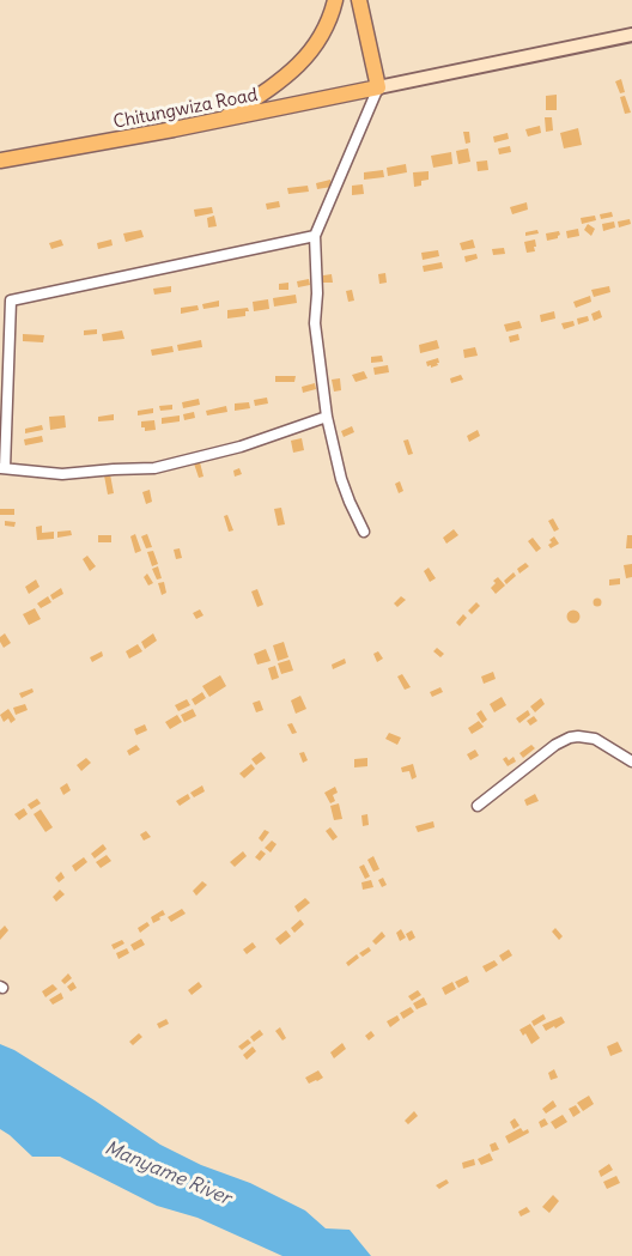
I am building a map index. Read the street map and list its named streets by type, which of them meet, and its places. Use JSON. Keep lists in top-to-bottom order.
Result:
{
  "streets": {
    "main road": ["Chitungwiza Road"]
  },
  "water": ["Manyame River"]
}
